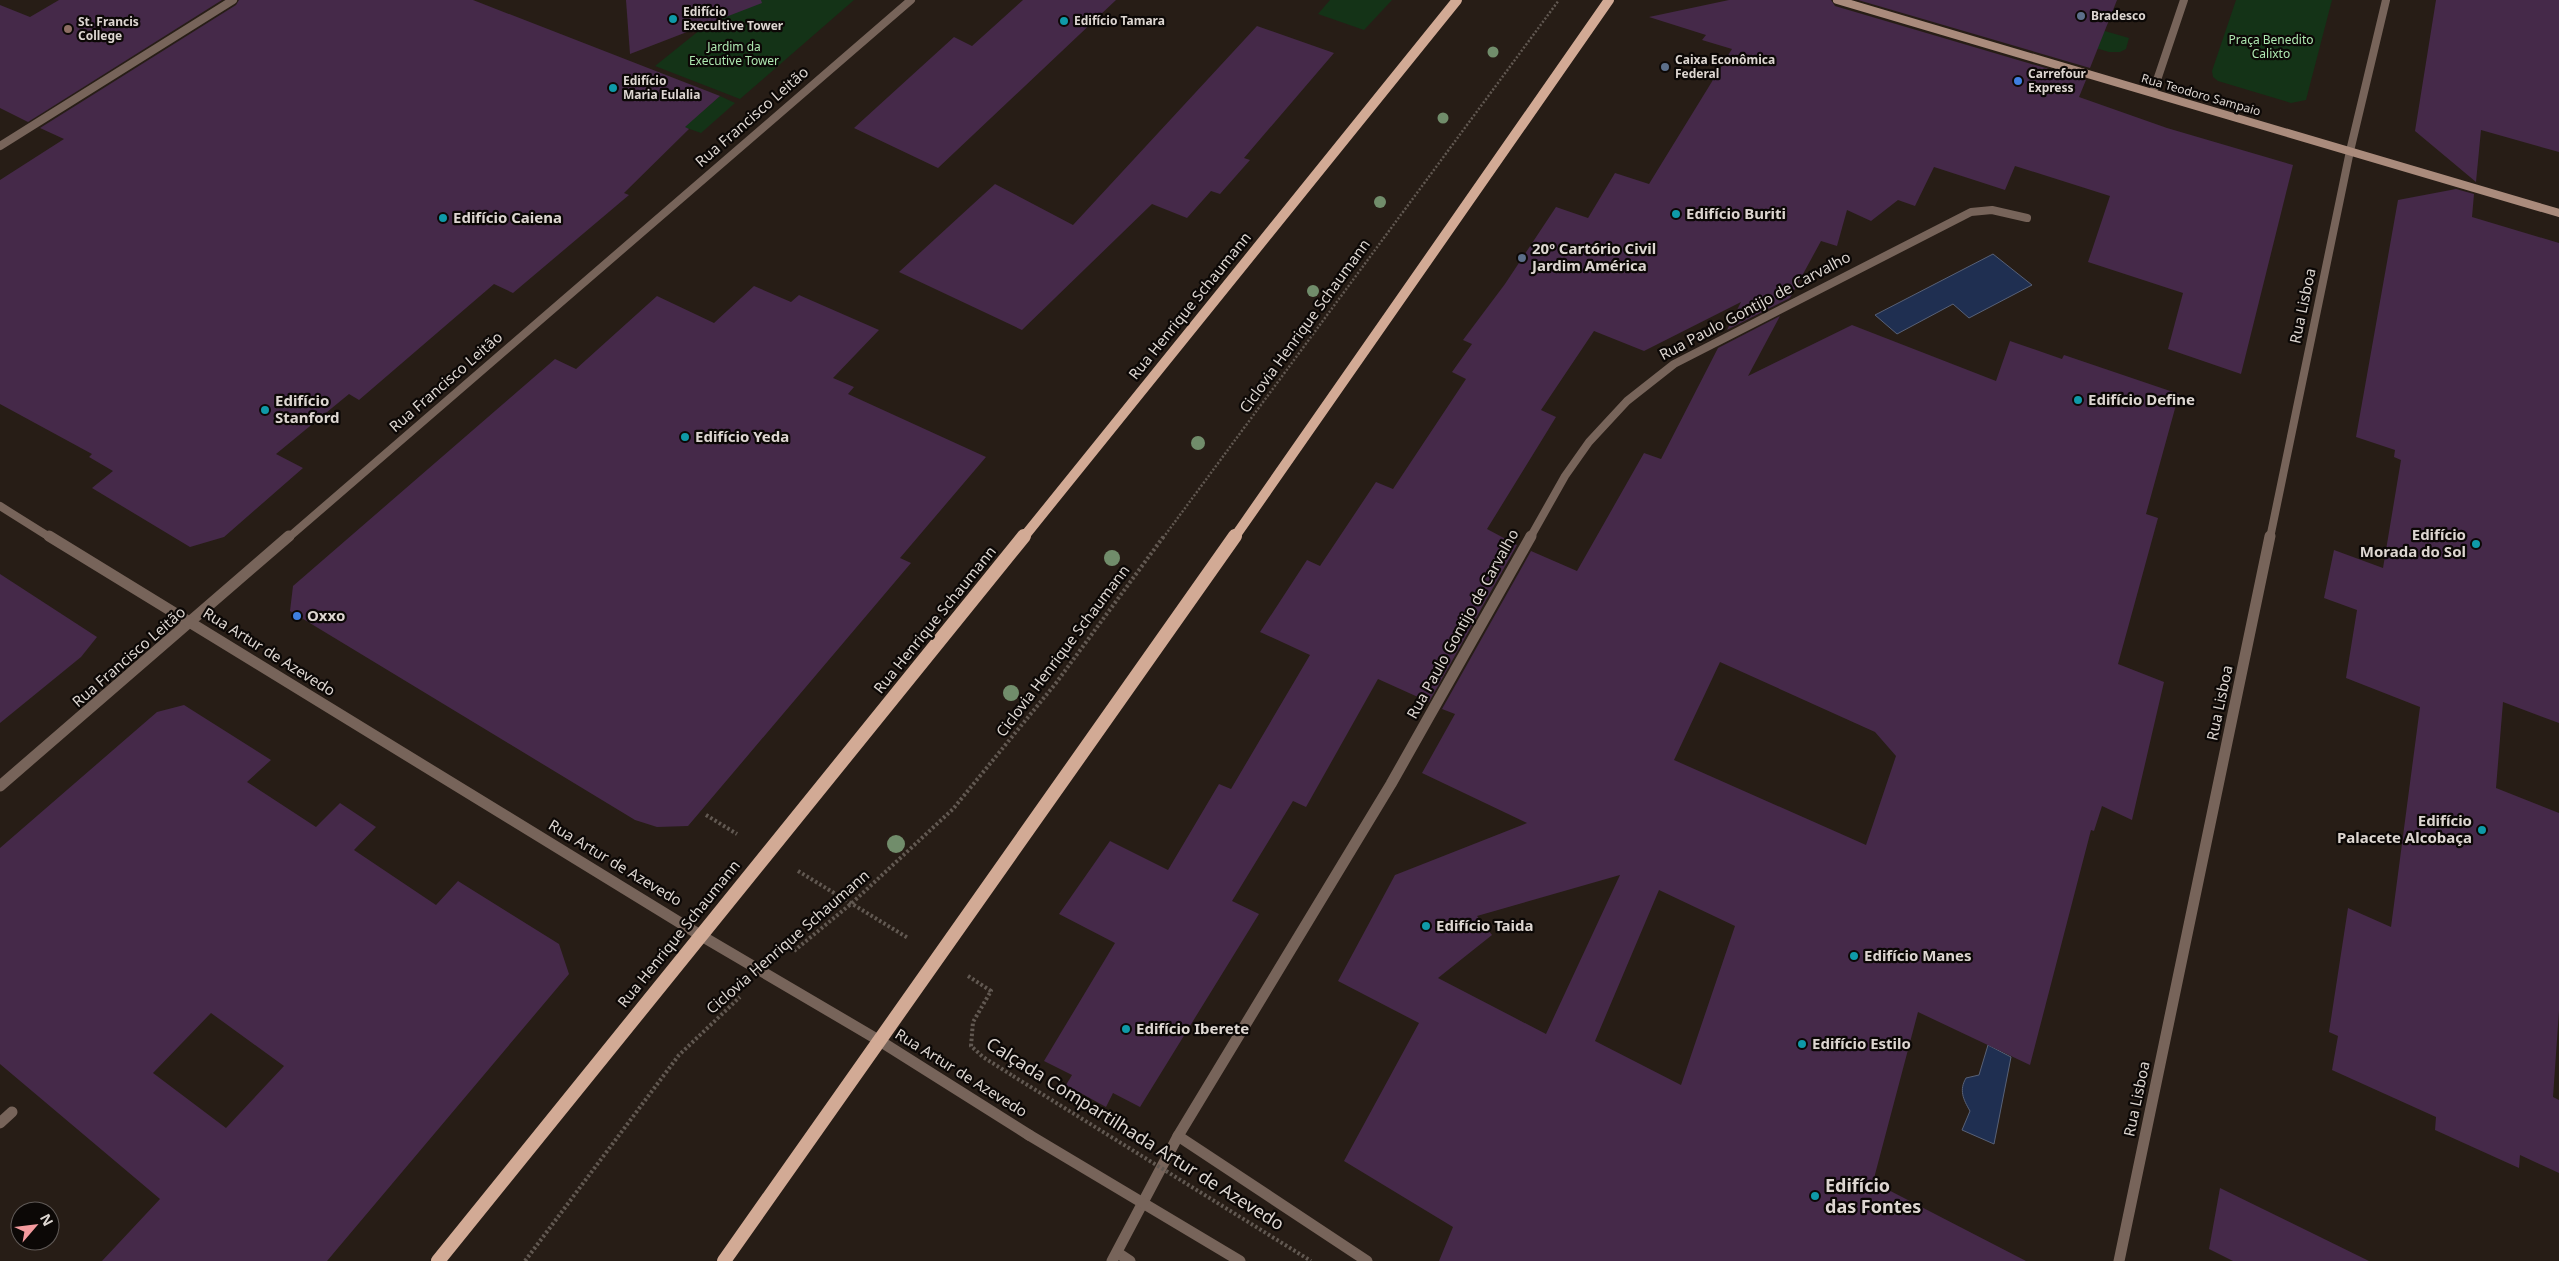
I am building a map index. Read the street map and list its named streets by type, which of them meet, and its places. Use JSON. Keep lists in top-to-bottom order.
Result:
{
  "streets": {
    "main road": ["Rua Teodoro Sampaio", "Rua Henrique Schaumann"],
    "street": [
      "Rua Francisco Leitão",
      "Rua Paulo Gontijo de Carvalho",
      "Rua Lisboa",
      "Rua Artur de Azevedo"
    ],
    "path": ["Ciclovia Henrique Schaumann", "Calçada Compartilhada Artur de Azevedo"]
  },
  "crossings": [
    ["Rua Teodoro Sampaio", "Rua Lisboa"],
    ["Rua Francisco Leitão", "Rua Artur de Azevedo"],
    ["Rua Henrique Schaumann", "Rua Artur de Azevedo"],
    ["Ciclovia Henrique Schaumann", "Rua Artur de Azevedo"]
  ],
  "parks": ["Praça Benedito Calixto", "Jardim da Executive Tower"],
  "places": [
    "Bradesco",
    "Edifício Execultive Tower",
    "Edifício Tamara",
    "St. Francis College",
    "Caixa Econômica Federal",
    "Carrefour Express",
    "Edifício Maria Eulalia",
    "Edifício Buriti",
    "Edifício Caiena",
    "20º Cartório Civil Jardim América",
    "Edifício Define",
    "Edifício Stanford",
    "Edifício Yeda",
    "Edifício Morada do Sol",
    "Oxxo",
    "Edifício Palacete Alcobaça",
    "Edifício Taida",
    "Edifício Manes",
    "Edifício Iberete",
    "Edifício Estilo",
    "Edifício das Fontes"
  ],
  "north": "top right"
}
